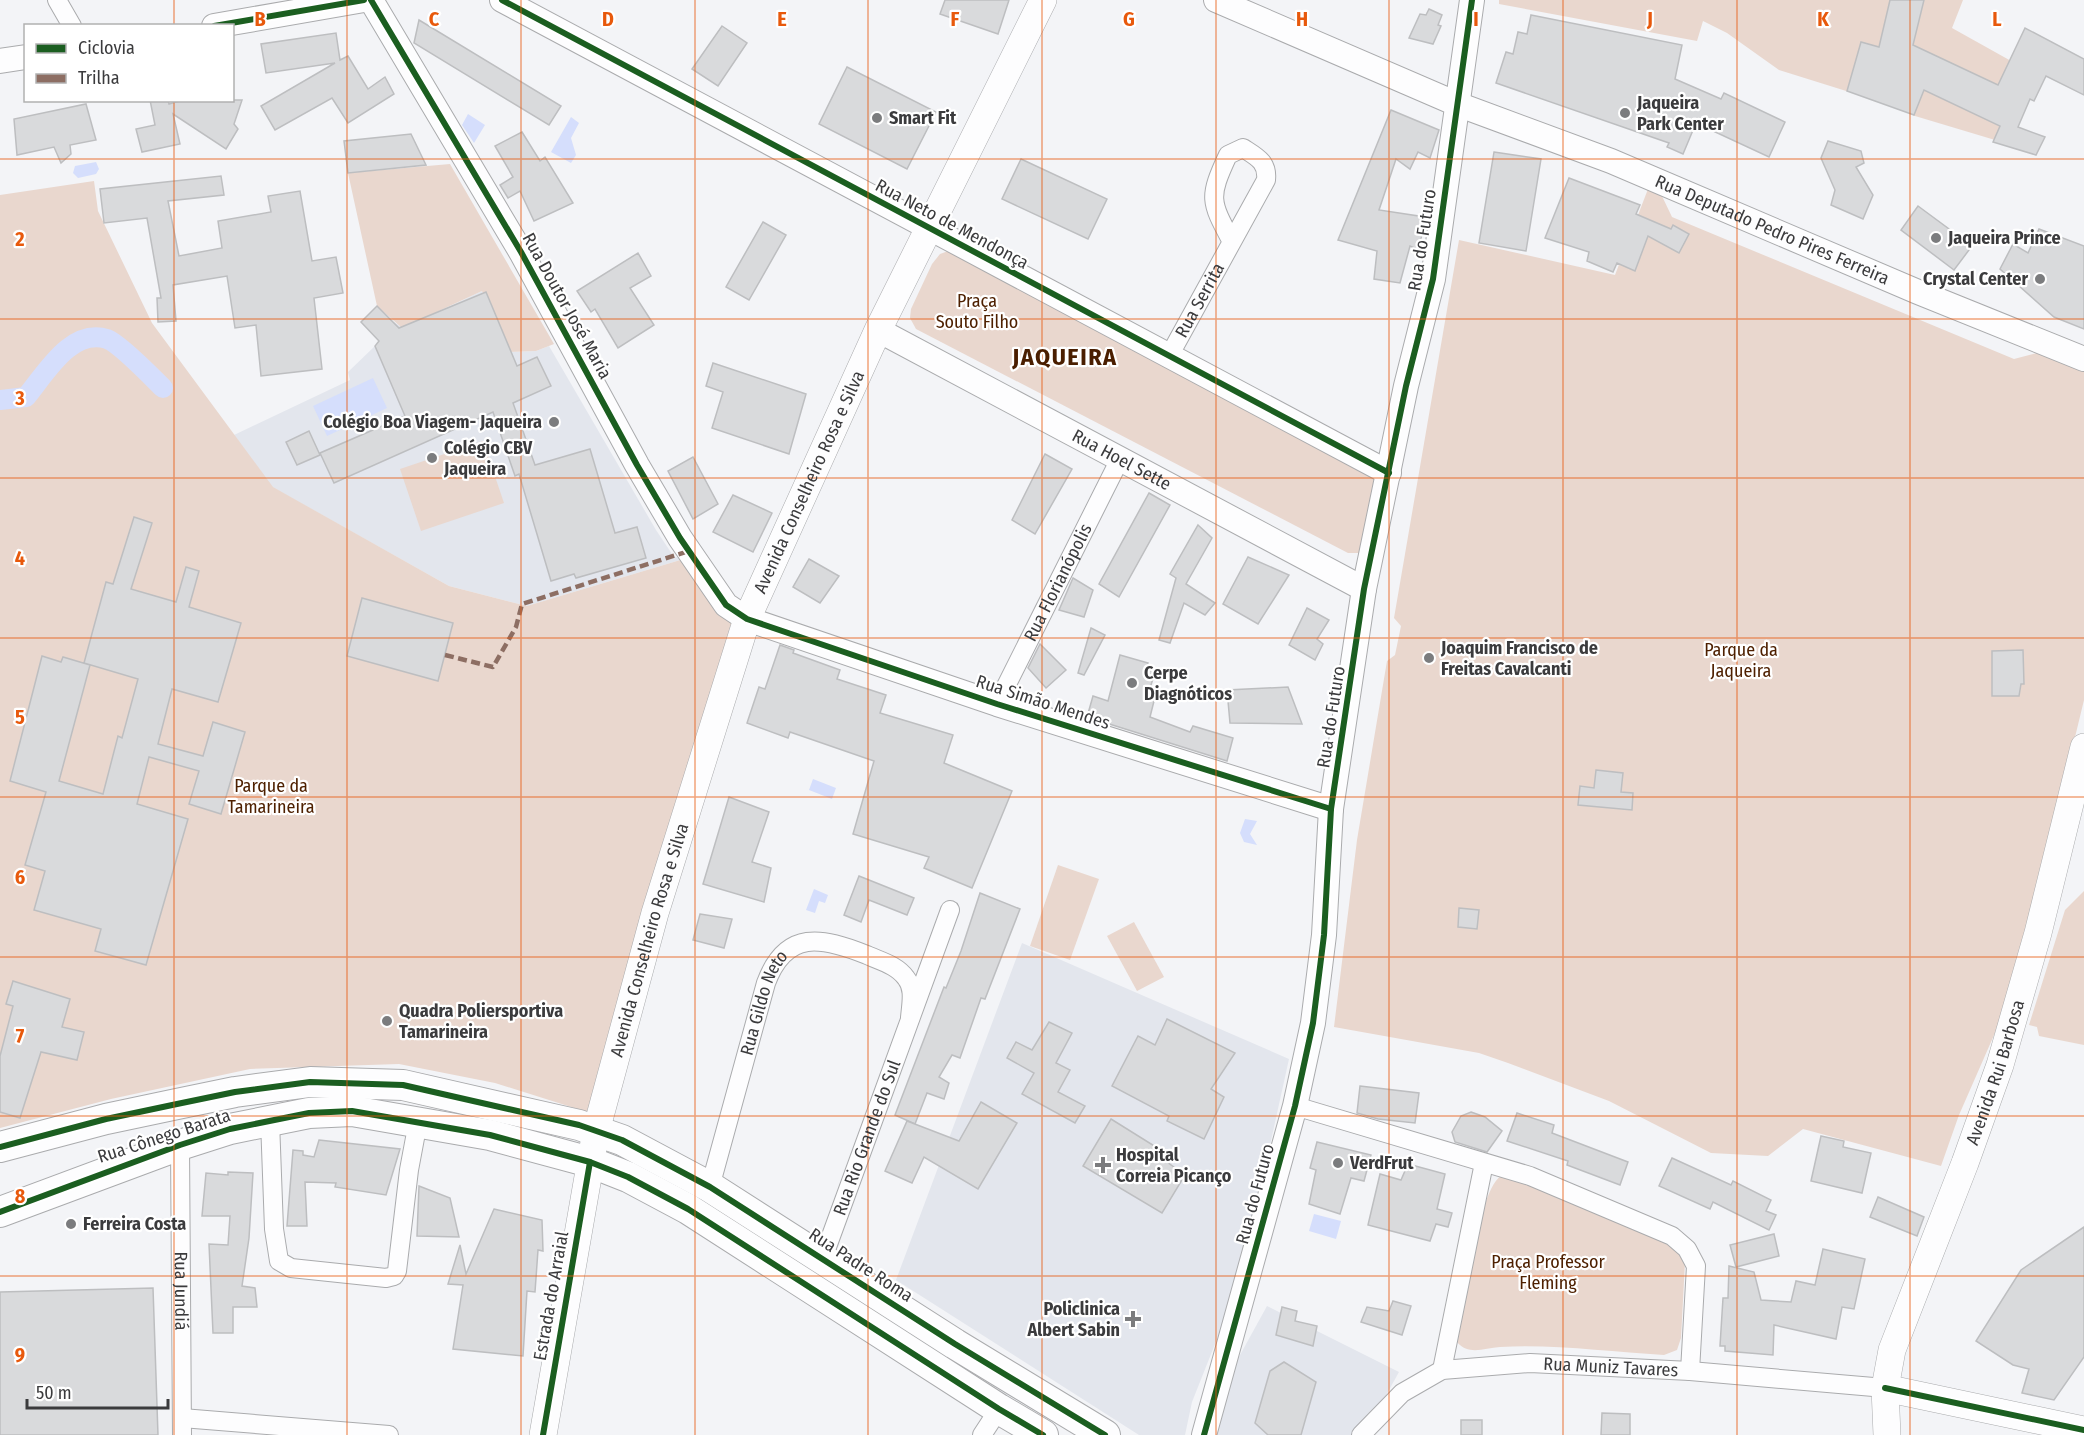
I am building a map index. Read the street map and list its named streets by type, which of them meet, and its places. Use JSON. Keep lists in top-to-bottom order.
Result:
{
  "streets": {
    "main road": [
      "Avenida Conselheiro Rosa e Silva",
      "Avenida Rui Barbosa",
      "Rua Cônego Barata",
      "Rua Padre Roma",
      "Estrada do Arraial"
    ],
    "street": [
      "Rua Neto de Mendonça",
      "Rua Deputado Pedro Pires Ferreira",
      "Rua do Futuro",
      "Rua Serrita",
      "Rua Doutor José Maria",
      "Rua Hoel Sette",
      "Rua Florianópolis",
      "Rua Simão Mendes",
      "Rua Gildo Neto",
      "Rua Rio Grande do Sul",
      "Rua Jundiá",
      "Rua Muniz Tavares"
    ]
  },
  "crossings": [
    ["Rua Neto de Mendonça", "Rua do Futuro"],
    ["Rua Neto de Mendonça", "Rua Serrita"],
    ["Rua Neto de Mendonça", "Avenida Conselheiro Rosa e Silva"],
    ["Rua Deputado Pedro Pires Ferreira", "Rua do Futuro"],
    ["Rua do Futuro", "Rua Hoel Sette"],
    ["Rua do Futuro", "Rua Simão Mendes"],
    ["Rua Doutor José Maria", "Avenida Conselheiro Rosa e Silva"],
    ["Rua Doutor José Maria", "Rua Simão Mendes"],
    ["Rua Hoel Sette", "Avenida Conselheiro Rosa e Silva"],
    ["Rua Hoel Sette", "Rua Florianópolis"],
    ["Avenida Conselheiro Rosa e Silva", "Rua Simão Mendes"],
    ["Avenida Conselheiro Rosa e Silva", "Rua Cônego Barata"],
    ["Avenida Conselheiro Rosa e Silva", "Rua Padre Roma"],
    ["Avenida Conselheiro Rosa e Silva", "Estrada do Arraial"],
    ["Rua Florianópolis", "Rua Simão Mendes"],
    ["Rua Gildo Neto", "Rua Rio Grande do Sul"],
    ["Rua Gildo Neto", "Rua Padre Roma"],
    ["Avenida Rui Barbosa", "Rua Muniz Tavares"],
    ["Rua Cônego Barata", "Rua Padre Roma"],
    ["Rua Cônego Barata", "Rua Jundiá"],
    ["Rua Cônego Barata", "Estrada do Arraial"],
    ["Rua Rio Grande do Sul", "Rua Padre Roma"]
  ],
  "districts": ["JAQUEIRA"],
  "parks": [
    "Praça Souto Filho",
    "Parque da Jaqueira",
    "Parque da Tamarineira",
    "Praça Professor Fleming"
  ],
  "places": {
    "other": [
      "Jaqueira Park Center",
      "Smart Fit",
      "Jaqueira Prince",
      "Crystal Center",
      "Colégio Boa Viagem- Jaqueira",
      "Colégio CBV Jaqueira",
      "Joaquim Francisco de Freitas Cavalcanti",
      "Cerpe Diagnóticos",
      "Quadra Poliersportiva Tamarineira",
      "VerdFrut",
      "Ferreira Costa"
    ],
    "health": ["Hospital Correia Picanço", "Policlinica Albert Sabin"]
  },
  "legend": ["Ciclovia", "Trilha"],
  "scale_bar": "50 m",
  "grid": {
    "columns": [
      "B",
      "C",
      "D",
      "E",
      "F",
      "G",
      "H",
      "I",
      "J",
      "K",
      "L"
    ],
    "rows": [
      "2",
      "3",
      "4",
      "5",
      "6",
      "7",
      "8",
      "9"
    ]
  }
}
